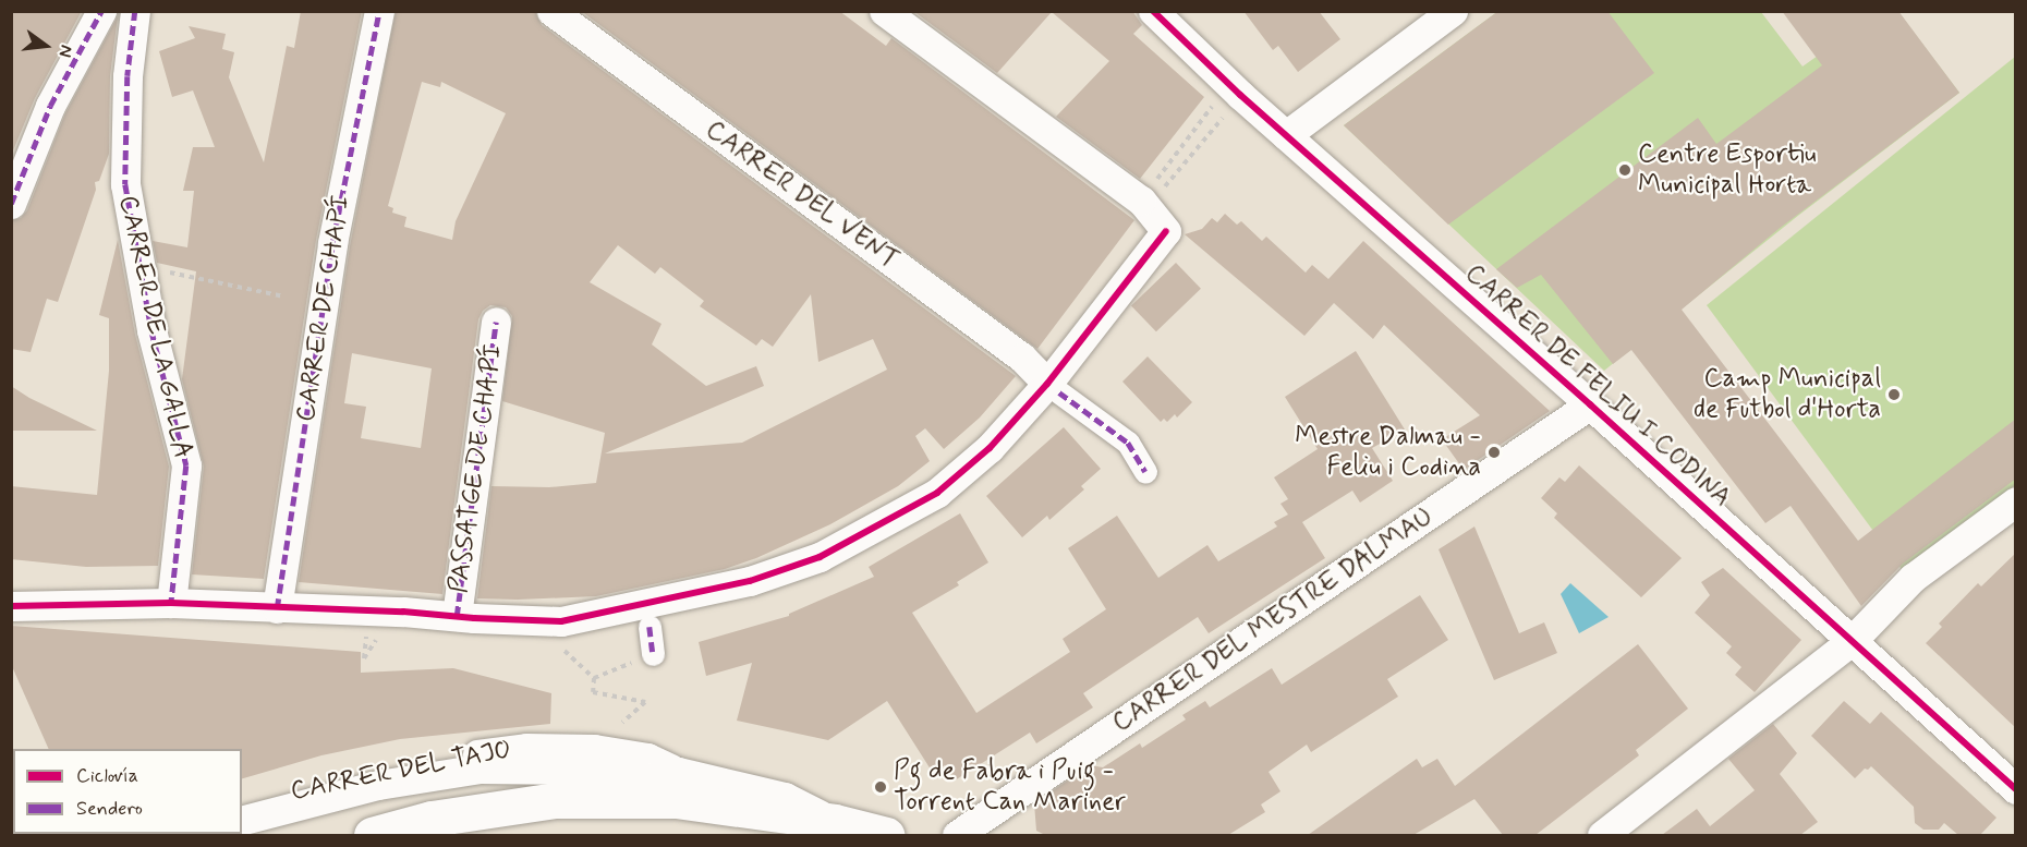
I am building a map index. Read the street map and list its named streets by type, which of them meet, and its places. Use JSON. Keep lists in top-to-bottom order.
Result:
{
  "streets": {
    "street": [
      "CARRER DEL VENT",
      "CARRER DE CHAPÍ",
      "CARRER DE LA GALLA",
      "CARRER DE FELIU I CODINA",
      "PASSATGE DE CHAPÍ",
      "CARRER DEL MESTRE DALMAU",
      "CARRER DEL TAJO"
    ]
  },
  "crossings": [
    ["CARRER DE FELIU I CODINA", "CARRER DEL MESTRE DALMAU"]
  ],
  "places": [
    "Centre Esportiu Municipal Horta",
    "Camp Municipal de Futbol d'Horta",
    "Mestre Dalmau - Feliu i Codina",
    "Pg de Fabra i Puig - Torrent Can Mariner"
  ],
  "legend": ["Ciclovía", "Sendero"],
  "north": "right"
}
